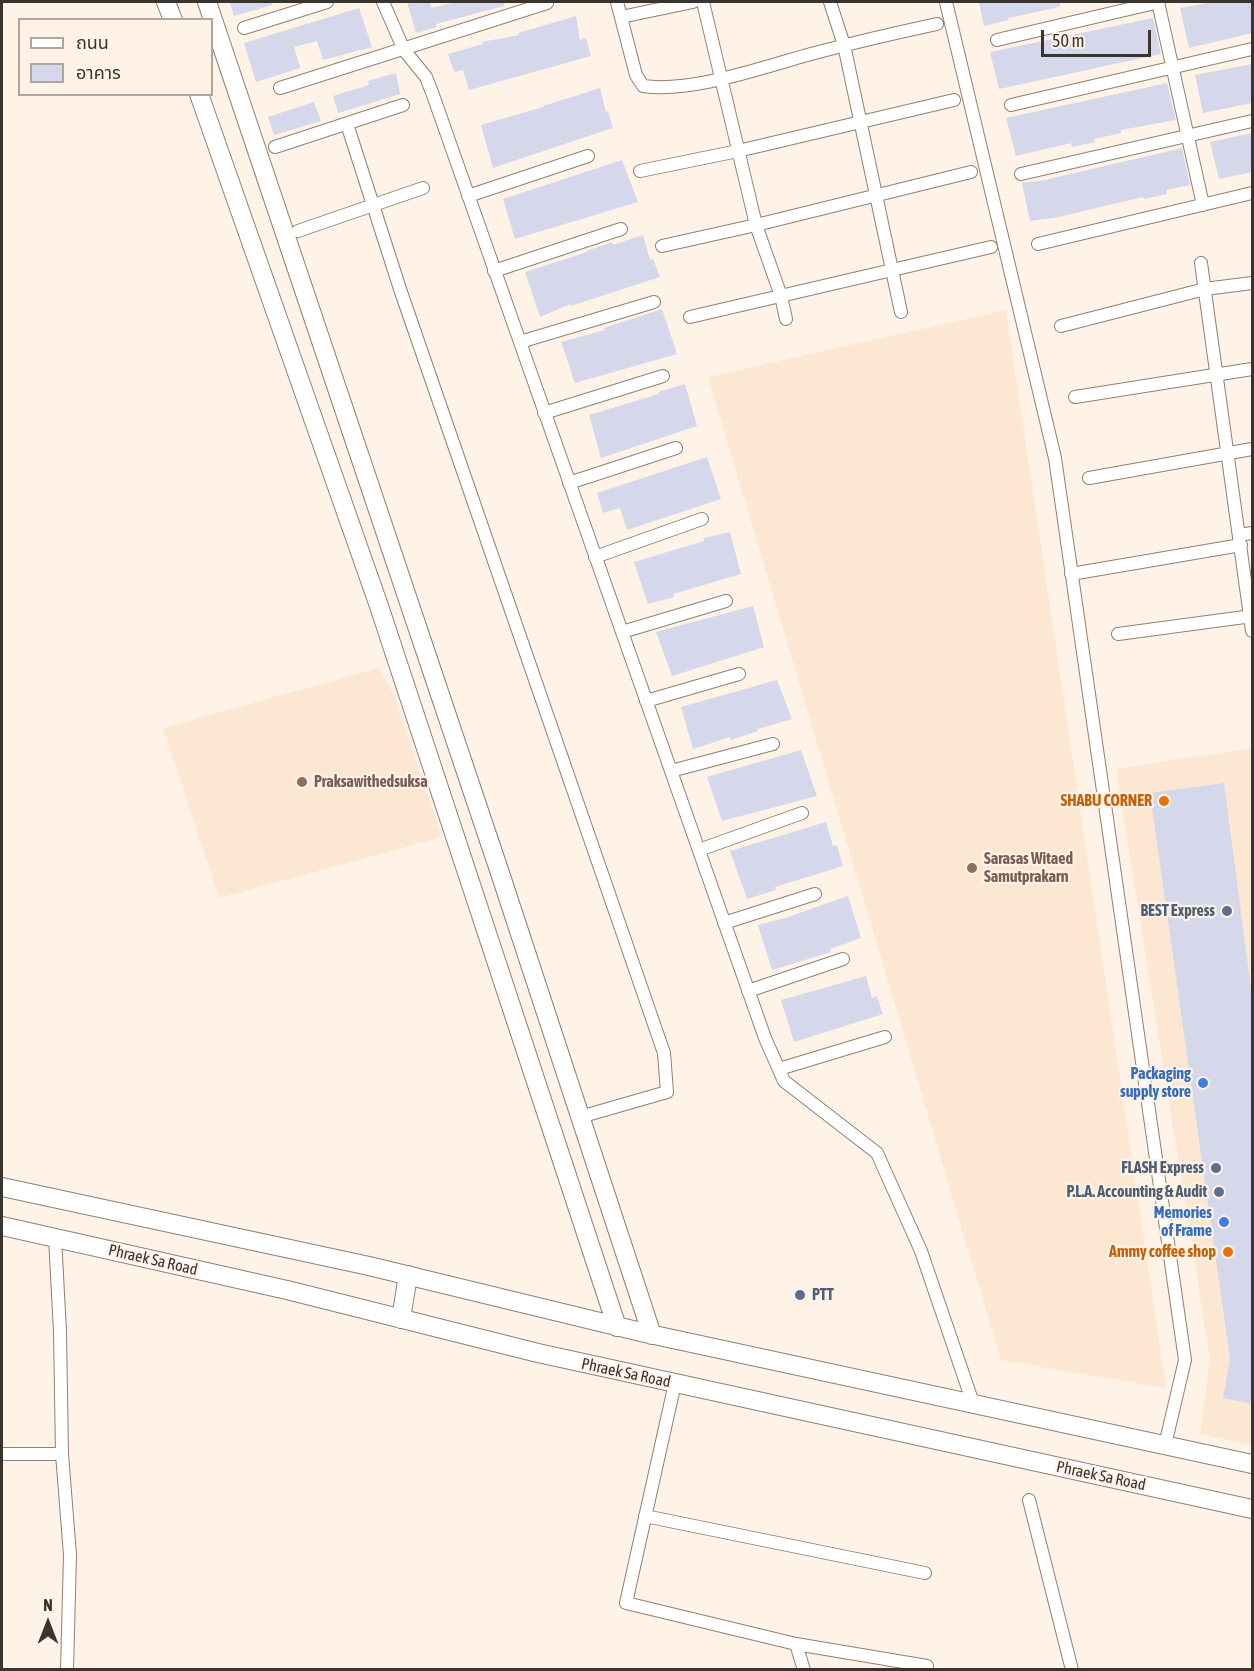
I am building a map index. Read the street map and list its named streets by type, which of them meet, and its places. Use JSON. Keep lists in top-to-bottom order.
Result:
{
  "streets": {
    "street": ["Phraek Sa Road"]
  },
  "places": [
    "Praksawithedsuksa",
    "SHABU CORNER",
    "Sarasas Witaed Samutprakarn",
    "BEST Express",
    "Packaging supply store",
    "FLASH Express",
    "P.L.A. Accounting & Audit",
    "Memories of Frame",
    "Ammy coffee shop",
    "PTT"
  ],
  "legend": ["ถนน", "อาคาร"],
  "scale_bar": "50 m",
  "north": "top"
}
